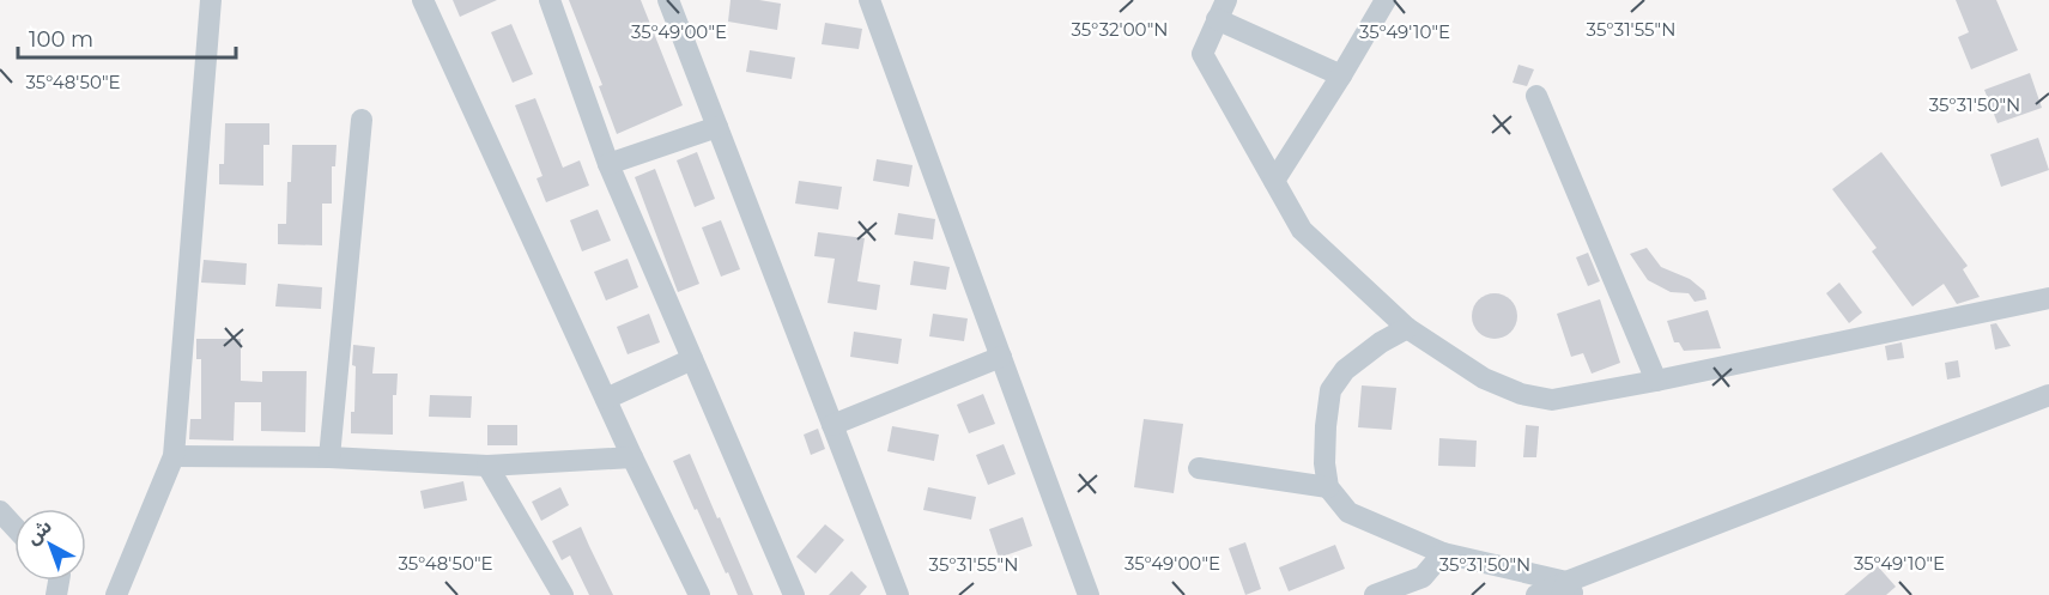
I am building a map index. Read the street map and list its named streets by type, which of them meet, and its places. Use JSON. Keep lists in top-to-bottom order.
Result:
{
  "scale_bar": "100 m",
  "north": "top left",
  "coordinates": [
    "35°32'00\"N",
    "35°31'55\"N",
    "35°49'10\"E",
    "35°49'00\"E",
    "35°48'50\"E",
    "35°31'50\"N"
  ]
}
